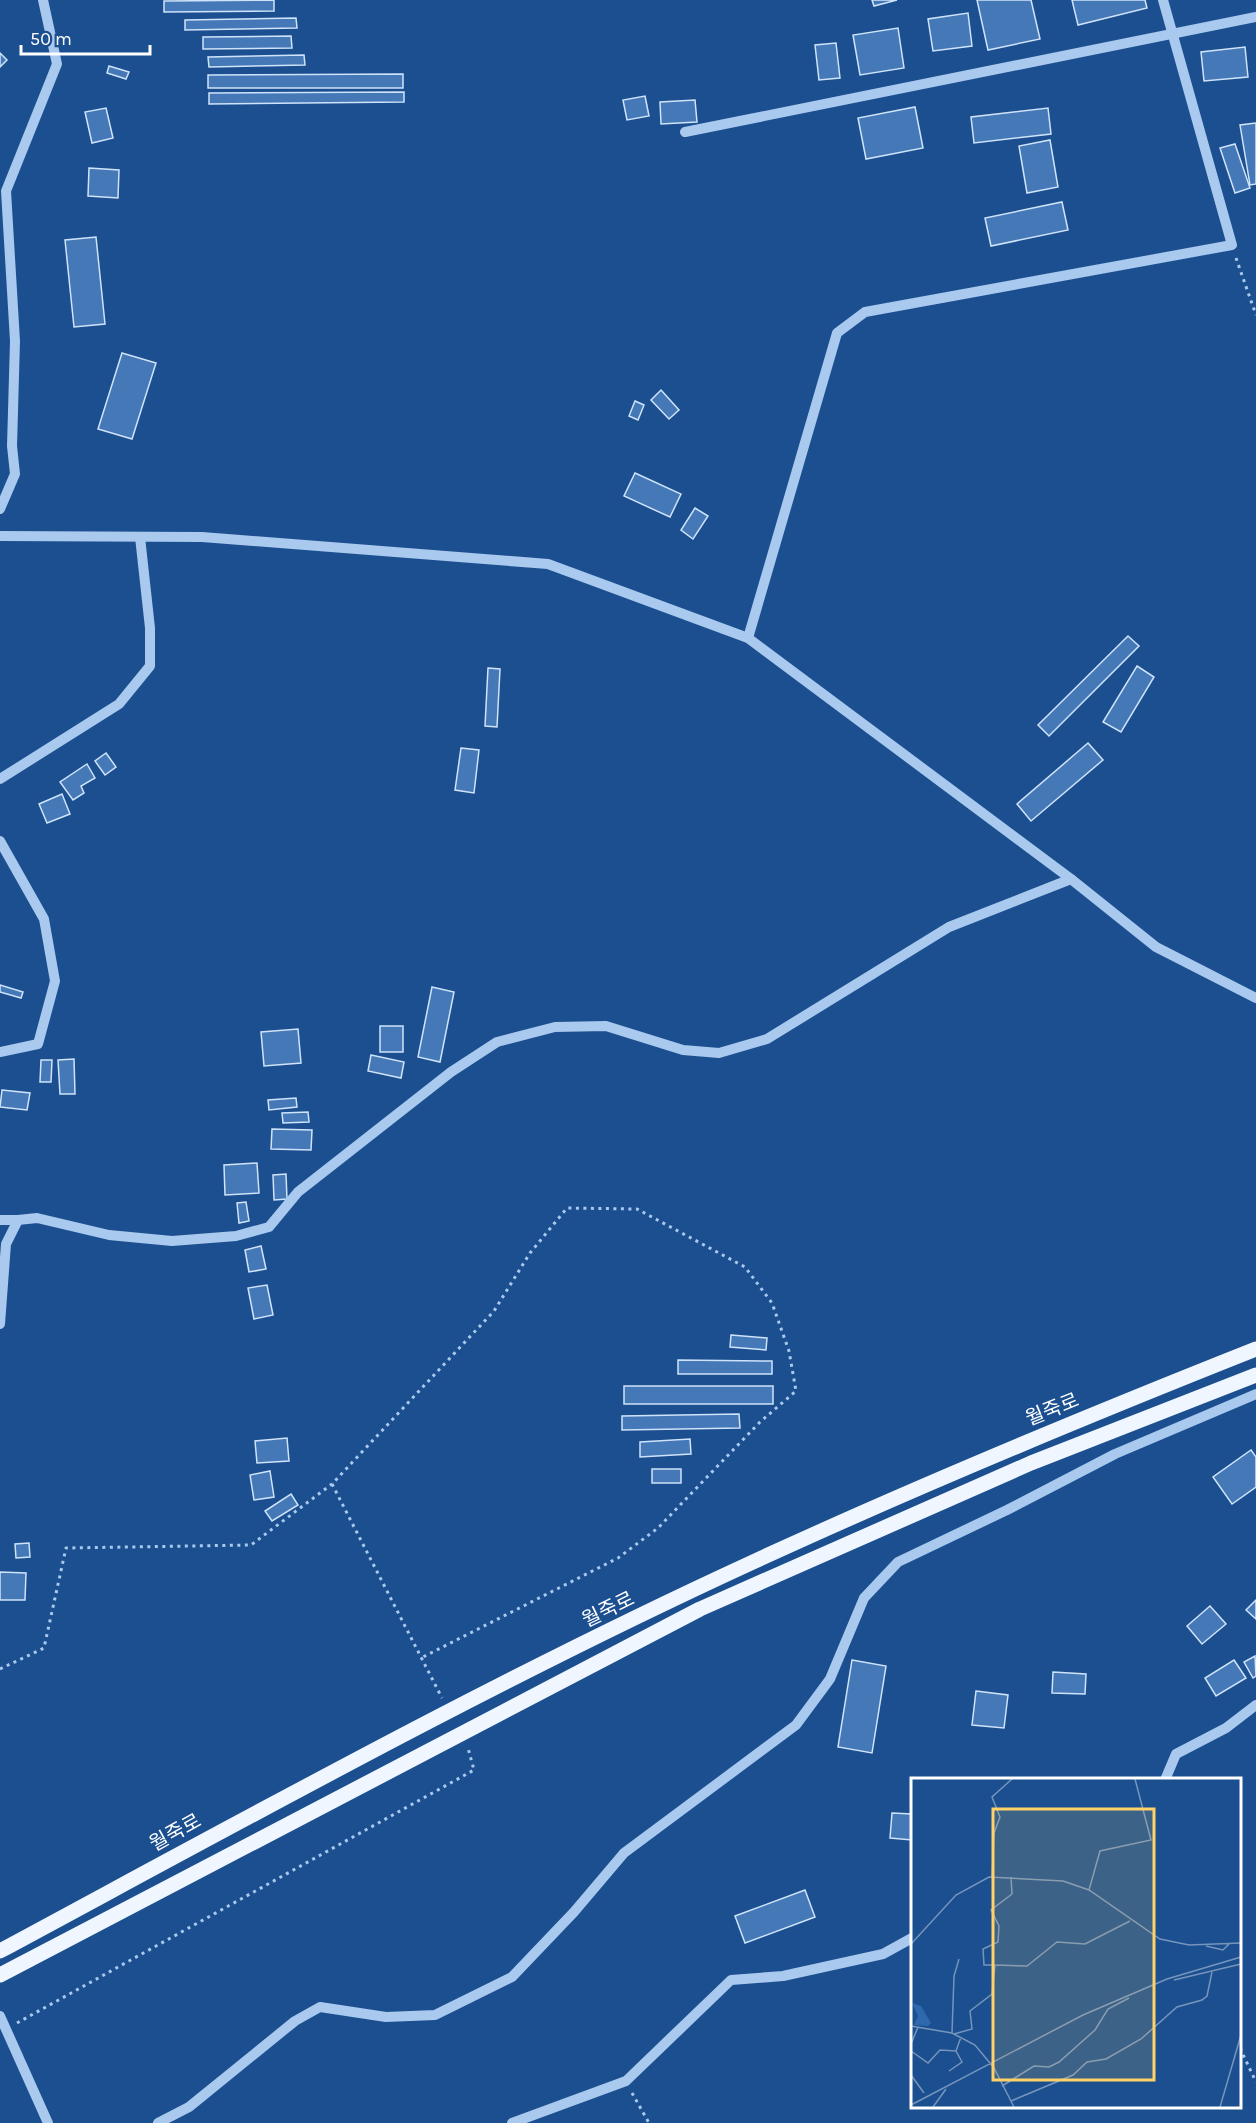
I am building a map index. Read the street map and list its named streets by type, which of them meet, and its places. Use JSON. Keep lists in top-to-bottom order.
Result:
{
  "streets": {
    "main road": ["월죽로"]
  },
  "scale_bar": "50 m"
}
